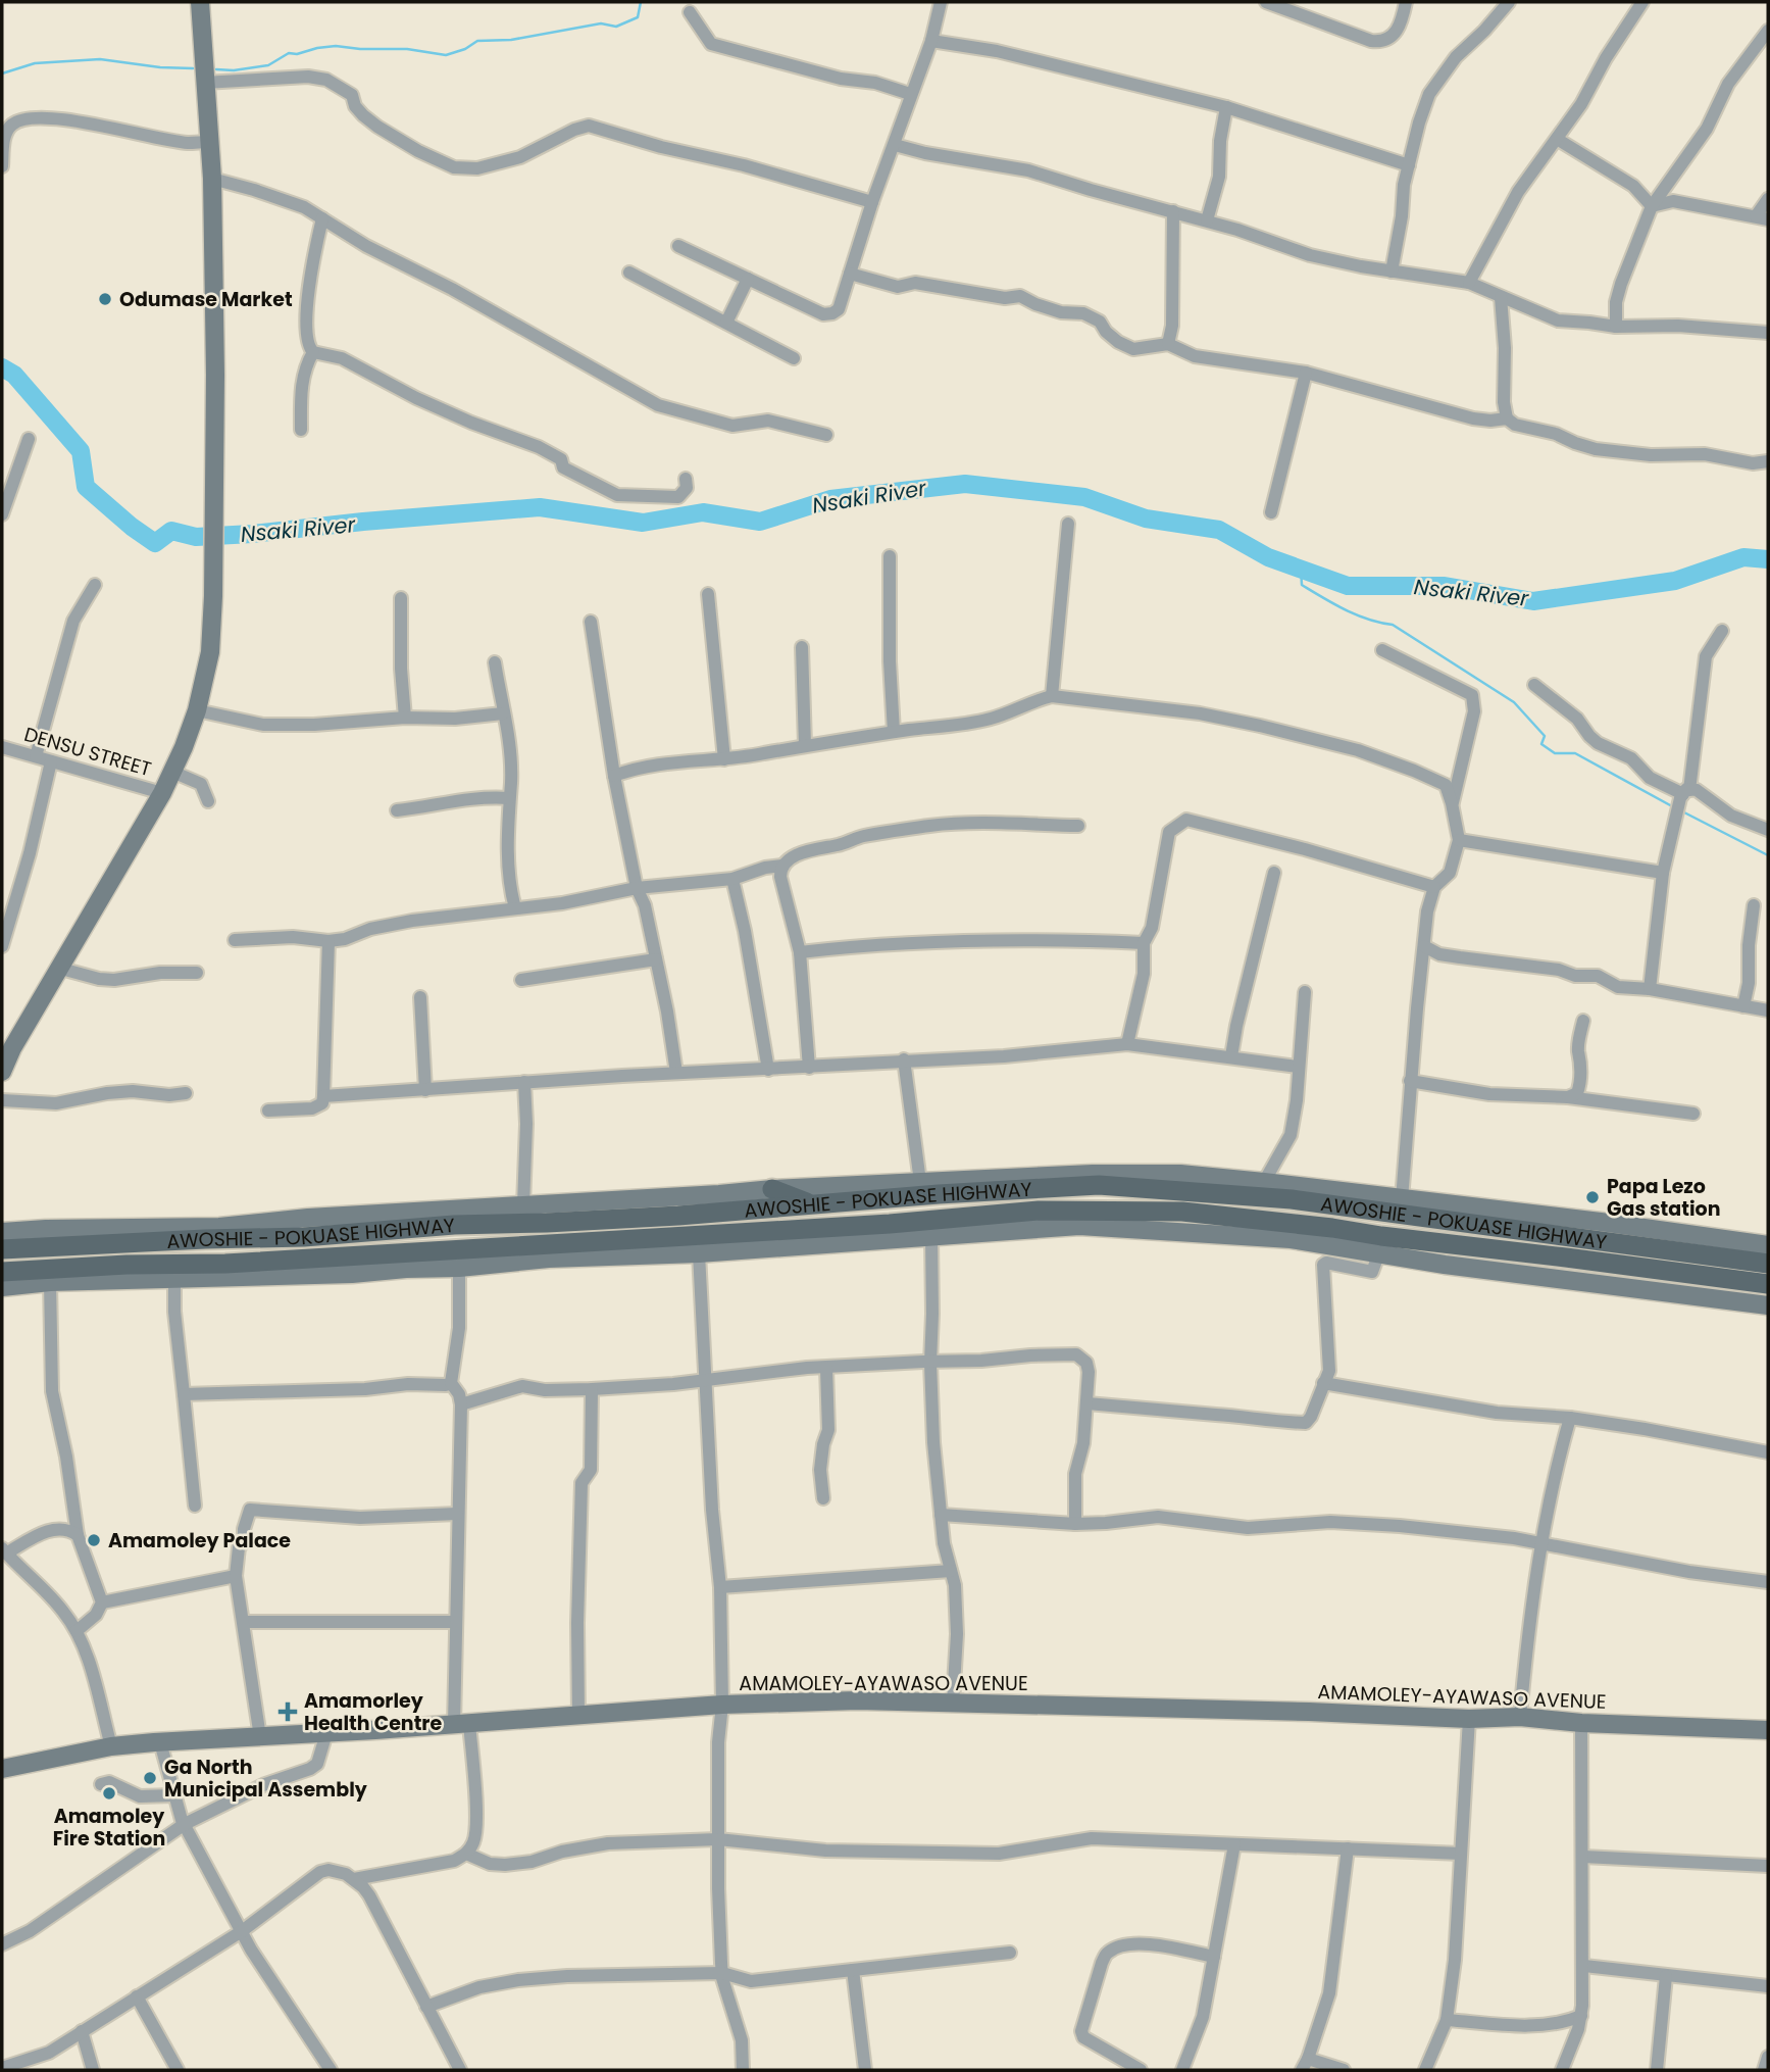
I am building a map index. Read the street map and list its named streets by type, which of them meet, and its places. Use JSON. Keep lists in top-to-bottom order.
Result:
{
  "streets": {
    "main road": ["AWOSHIE - POKUASE HIGHWAY"],
    "street": ["DENSU STREET", "AMAMOLEY-AYAWASO AVENUE"]
  },
  "water": ["Nsaki River"],
  "places": {
    "other": [
      "Odumase Market",
      "Papa Lezo Gas station",
      "Amamoley Palace",
      "Ga North Municipal Assembly",
      "Amamoley Fire Station"
    ],
    "health": ["Amamorley Health Centre"]
  }
}
